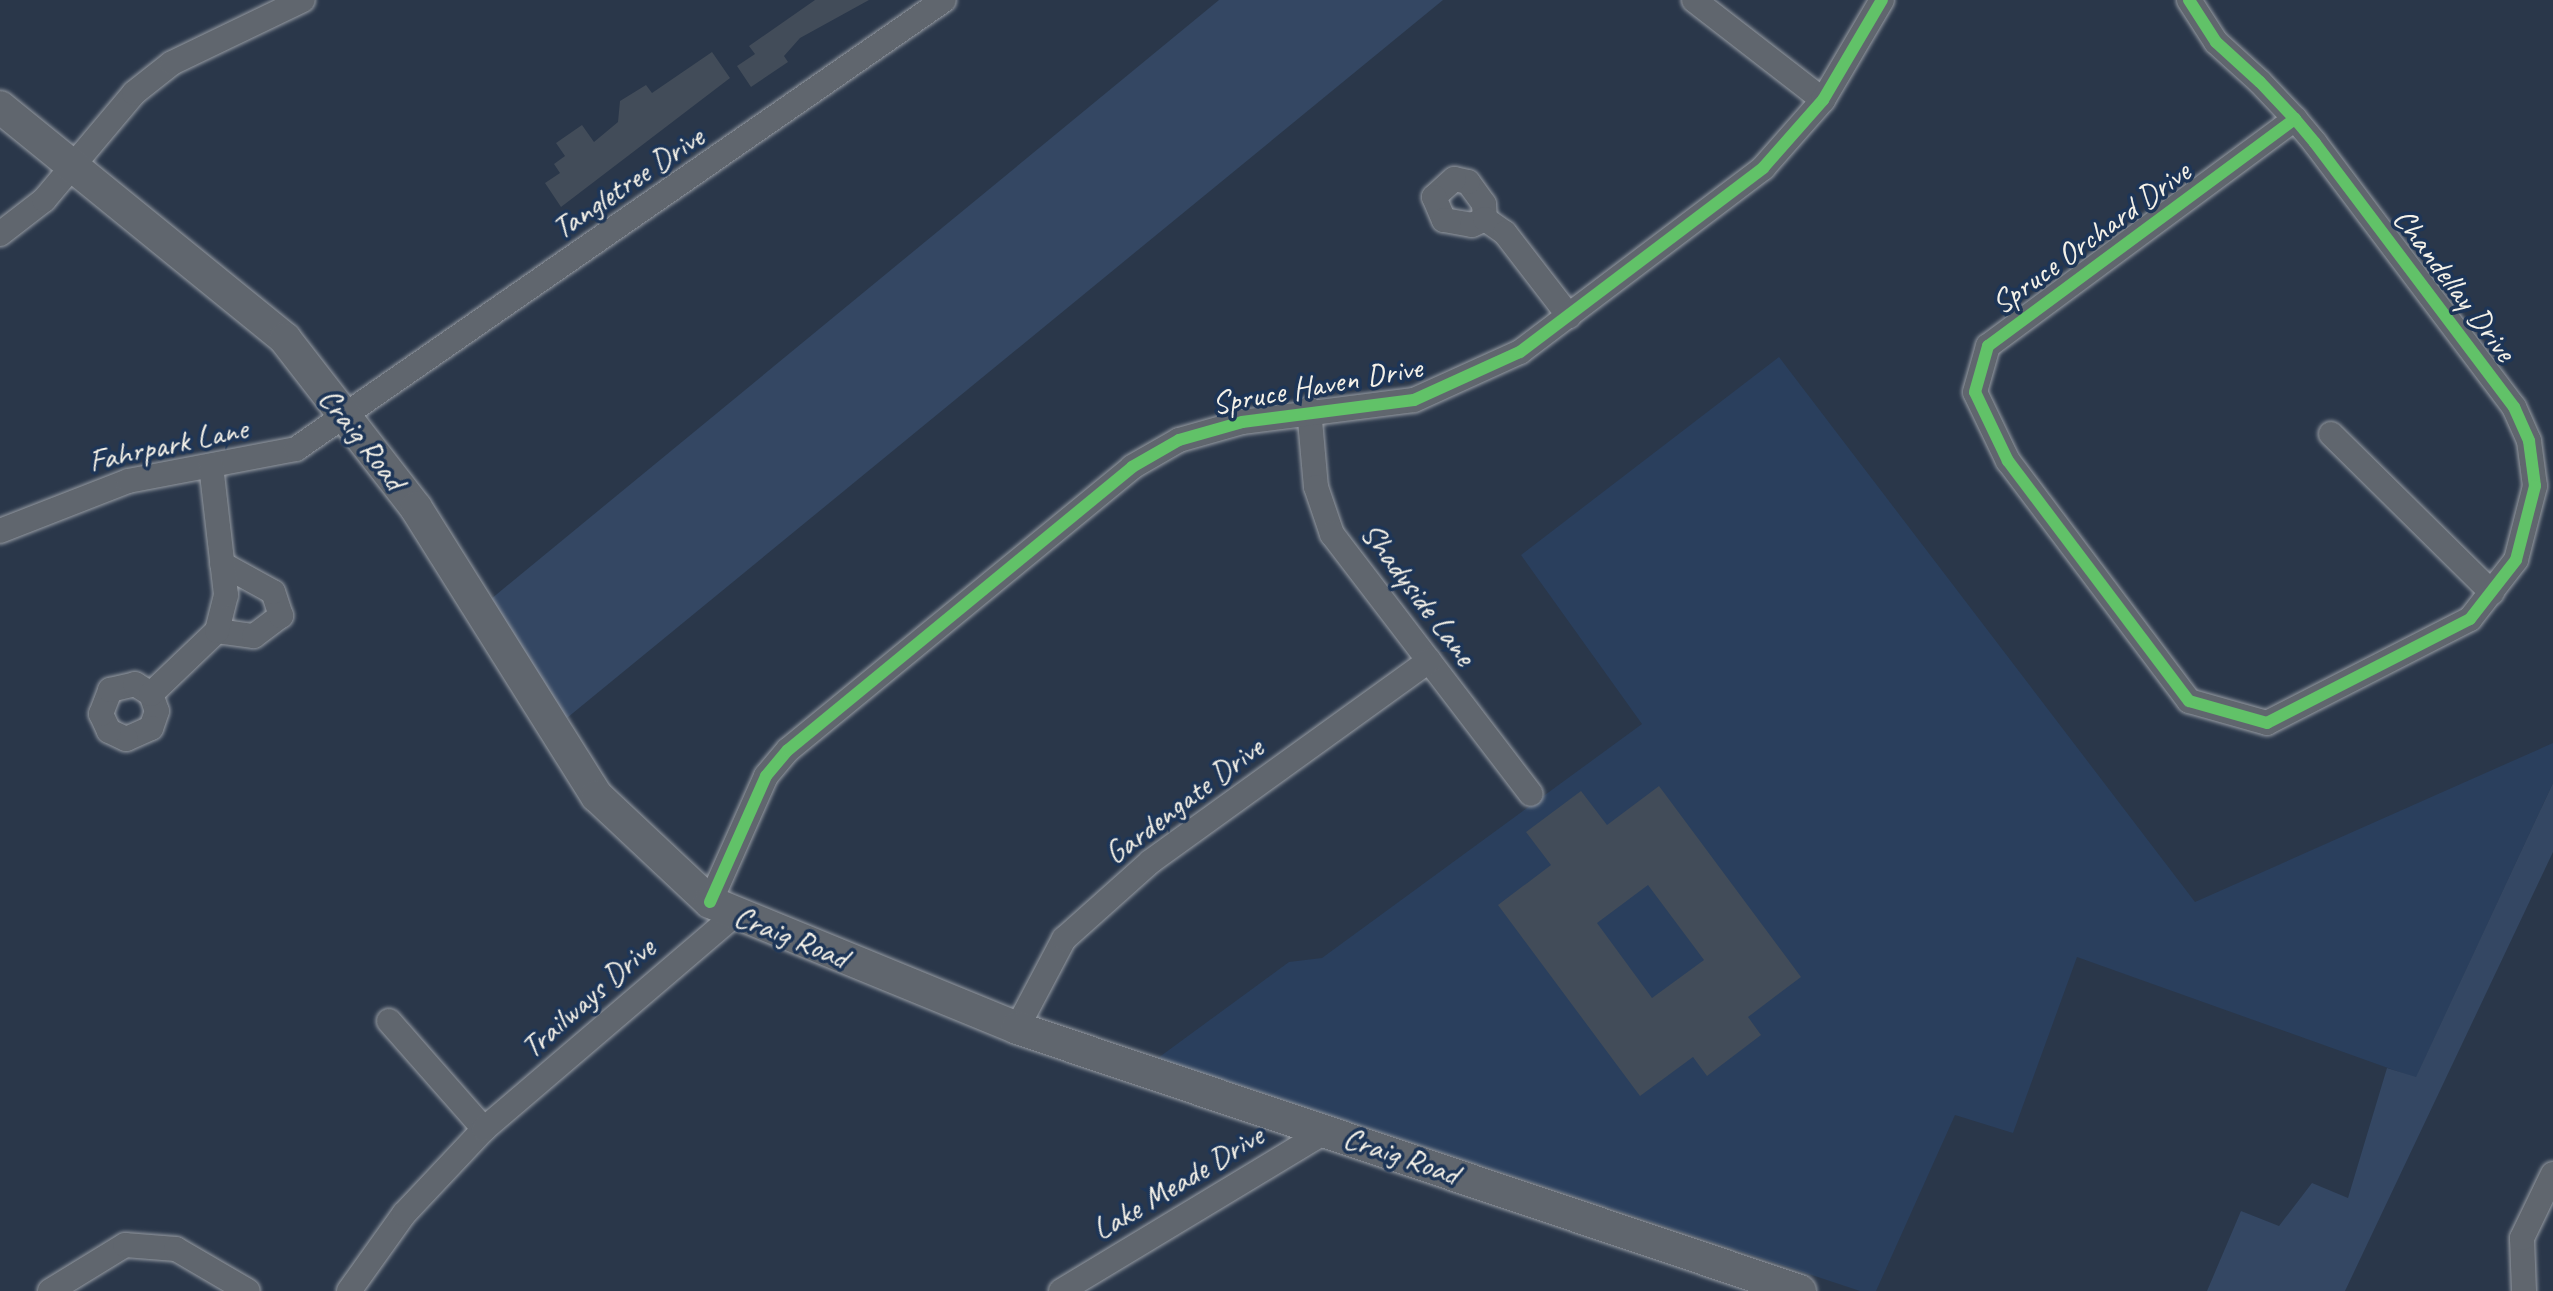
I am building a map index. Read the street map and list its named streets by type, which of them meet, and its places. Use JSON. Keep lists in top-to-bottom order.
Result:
{
  "streets": {
    "main road": ["Craig Road"],
    "street": [
      "Tangletree Drive",
      "Spruce Orchard Drive",
      "Chandellay Drive",
      "Spruce Haven Drive",
      "Fahrpark Lane",
      "Shadyside Lane",
      "Gardengate Drive",
      "Trailways Drive",
      "Lake Meade Drive"
    ]
  },
  "crossings": [
    ["Tangletree Drive", "Craig Road"],
    ["Tangletree Drive", "Fahrpark Lane"],
    ["Spruce Orchard Drive", "Chandellay Drive"],
    ["Spruce Haven Drive", "Craig Road"],
    ["Spruce Haven Drive", "Shadyside Lane"],
    ["Spruce Haven Drive", "Trailways Drive"],
    ["Craig Road", "Fahrpark Lane"],
    ["Craig Road", "Gardengate Drive"],
    ["Craig Road", "Trailways Drive"],
    ["Craig Road", "Lake Meade Drive"],
    ["Shadyside Lane", "Gardengate Drive"]
  ]
}
